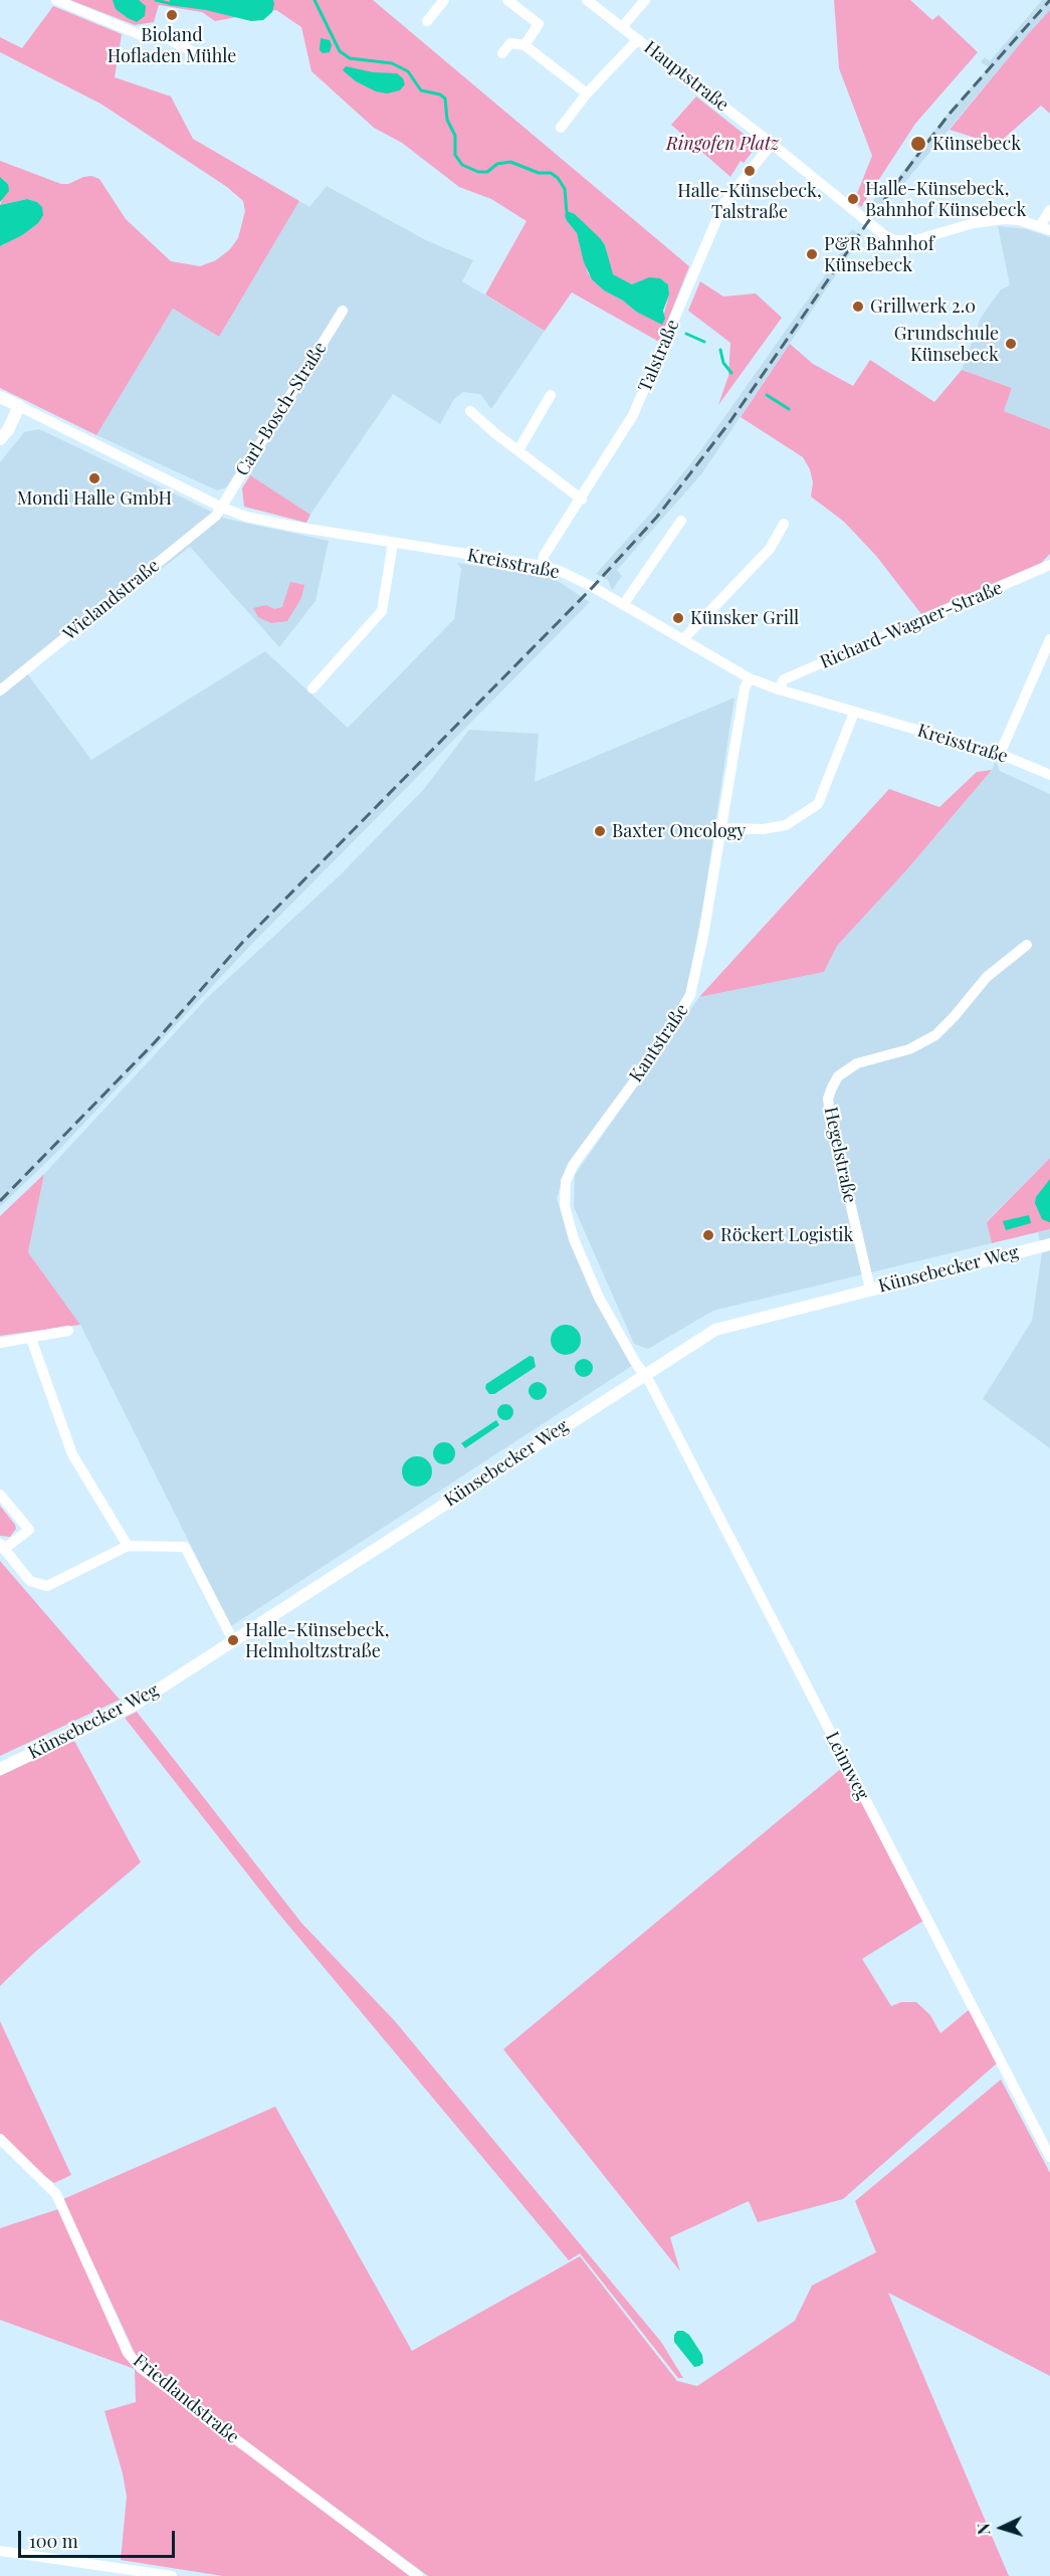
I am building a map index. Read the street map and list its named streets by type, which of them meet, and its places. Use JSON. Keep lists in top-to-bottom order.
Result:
{
  "streets": {
    "street": [
      "Hauptstraße",
      "Talstraße",
      "Carl-Bosch-Straße",
      "Kreisstraße",
      "Wielandstraße",
      "Richard-Wagner-Straße",
      "Kantstraße",
      "Hegelstraße",
      "Künsebecker Weg",
      "Leimweg",
      "Friedlandstraße"
    ]
  },
  "crossings": [
    ["Hauptstraße", "Talstraße"],
    ["Talstraße", "Kreisstraße"],
    ["Carl-Bosch-Straße", "Kreisstraße"],
    ["Carl-Bosch-Straße", "Wielandstraße"],
    ["Kreisstraße", "Wielandstraße"],
    ["Kreisstraße", "Richard-Wagner-Straße"],
    ["Kreisstraße", "Kantstraße"],
    ["Kantstraße", "Künsebecker Weg"],
    ["Kantstraße", "Leimweg"],
    ["Hegelstraße", "Künsebecker Weg"],
    ["Künsebecker Weg", "Leimweg"]
  ],
  "parks": ["Ringofen Platz"],
  "places": [
    "Bioland Hofladen Mühle",
    "Künsebeck",
    "Halle-Künsebeck, Talstraße",
    "Halle-Künsebeck, Bahnhof Künsebeck",
    "P&R Bahnhof Künsebeck",
    "Grillwerk 2.0",
    "Grundschule Künsebeck",
    "Mondi Halle GmbH",
    "Künsker Grill",
    "Baxter Oncology",
    "Röckert Logistik",
    "Halle-Künsebeck, Helmholtzstraße"
  ],
  "scale_bar": "100 m",
  "north": "left"
}
